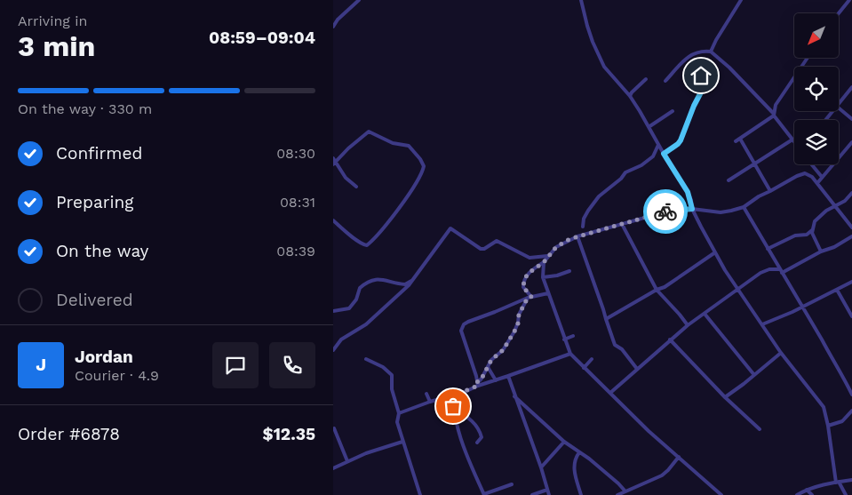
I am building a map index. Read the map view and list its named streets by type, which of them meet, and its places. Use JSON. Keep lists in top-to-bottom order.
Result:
{
  "north": "bottom left",
  "page": {
    "heading": ["3 min", "Arriving in", "08:59–09:04"],
    "panel": [
      "Jordan",
      "Courier · 4.9",
      "Order #6878",
      "$12.35"
    ],
    "bar": "On the way · 330 m",
    "list": [
      ["Confirmed", "08:30"],
      ["Preparing", "08:31"],
      ["On the way", "08:39"],
      "Delivered"
    ],
    "round": "J"
  }
}
